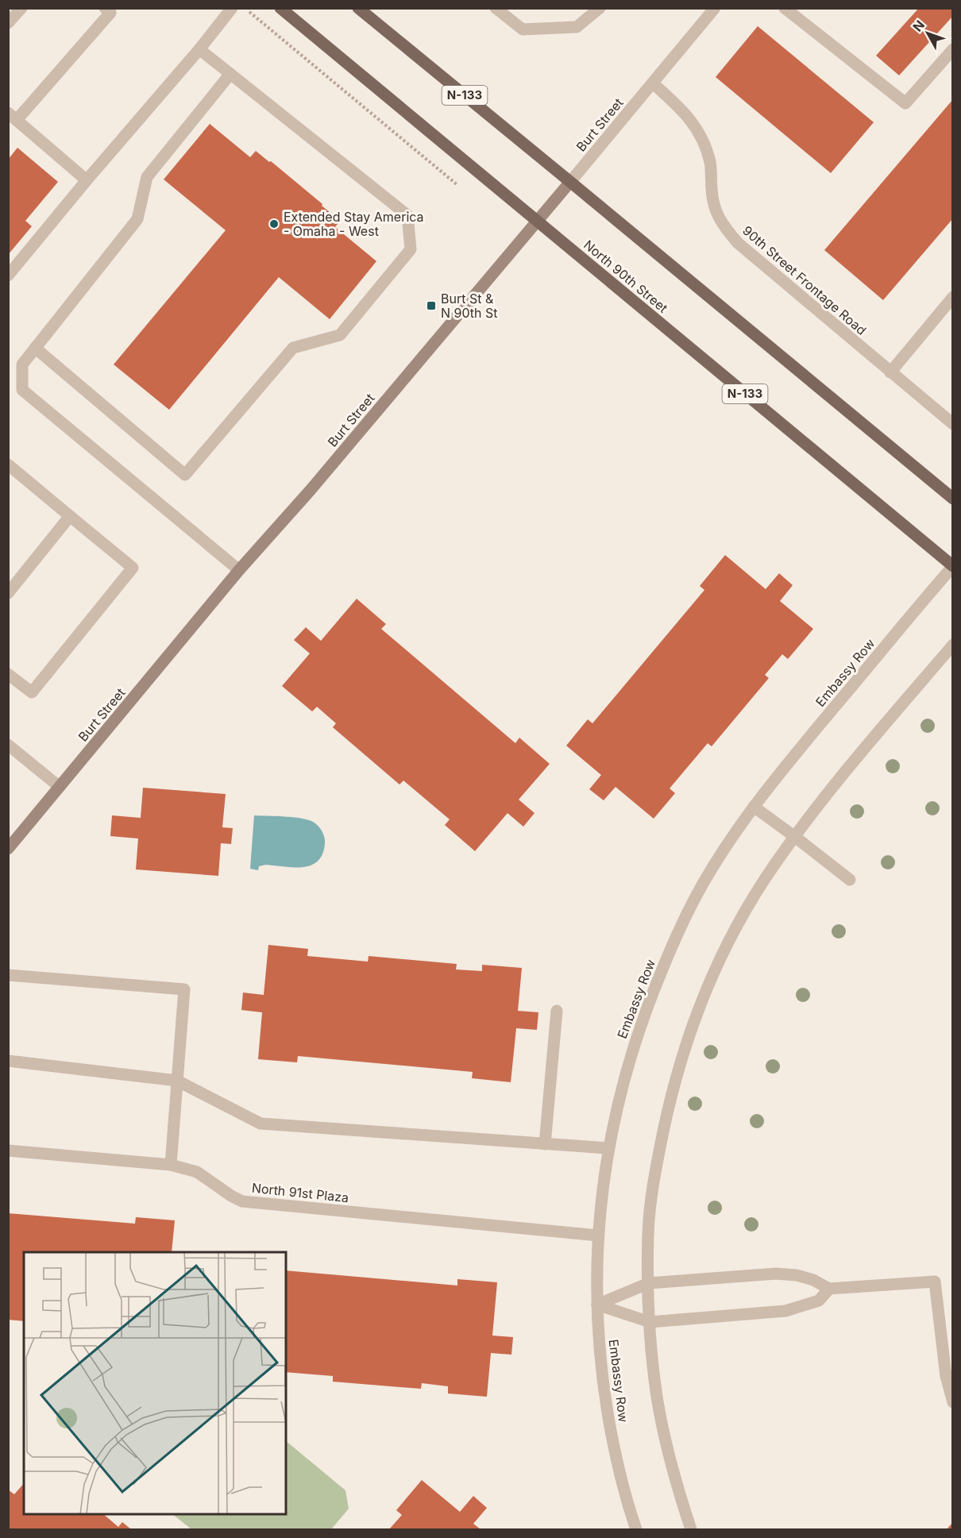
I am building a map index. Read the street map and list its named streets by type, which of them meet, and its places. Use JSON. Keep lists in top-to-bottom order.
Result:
{
  "streets": {
    "main road": ["N-133", "North 90th Street"],
    "street": [
      "Burt Street",
      "90th Street Frontage Road",
      "Embassy Row",
      "North 91st Plaza"
    ]
  },
  "crossings": [
    ["N-133", "Burt Street"],
    ["Burt Street", "North 90th Street"],
    ["Burt Street", "90th Street Frontage Road"],
    ["North 90th Street", "Embassy Row"],
    ["Embassy Row", "North 91st Plaza"]
  ],
  "places": {
    "other": ["Extended Stay America - Omaha - West"],
    "transit": ["Burt St & N 90th St"]
  },
  "north": "top left"
}
